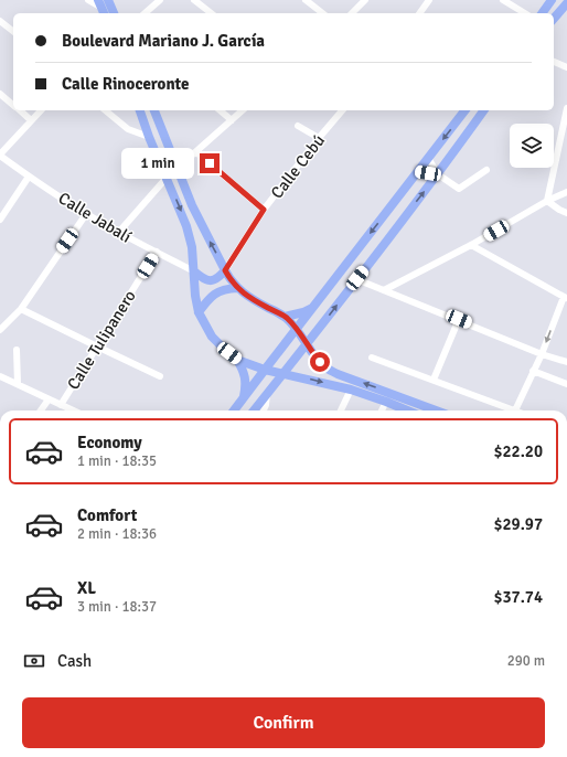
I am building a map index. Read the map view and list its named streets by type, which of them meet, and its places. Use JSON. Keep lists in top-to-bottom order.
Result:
{
  "streets": {
    "street": ["Calle Cebú", "Calle Jabalí", "Calle Tulipanero"]
  },
  "crossings": [
    ["Calle Jabalí", "Calle Tulipanero"]
  ],
  "page": {
    "banner": ["Boulevard Mariano J. García", "Calle Rinoceronte"],
    "bubble": "1 min",
    "list": [
      {
        "name": "Economy",
        "note": "1 min · 18:35",
        "value": "$22.20"
      },
      {
        "name": "Comfort",
        "note": "2 min · 18:36",
        "value": "$29.97"
      },
      {
        "name": "XL",
        "note": "3 min · 18:37",
        "value": "$37.74"
      }
    ],
    "pay": ["Cash", "290 m"],
    "buttons": "Confirm"
  }
}
